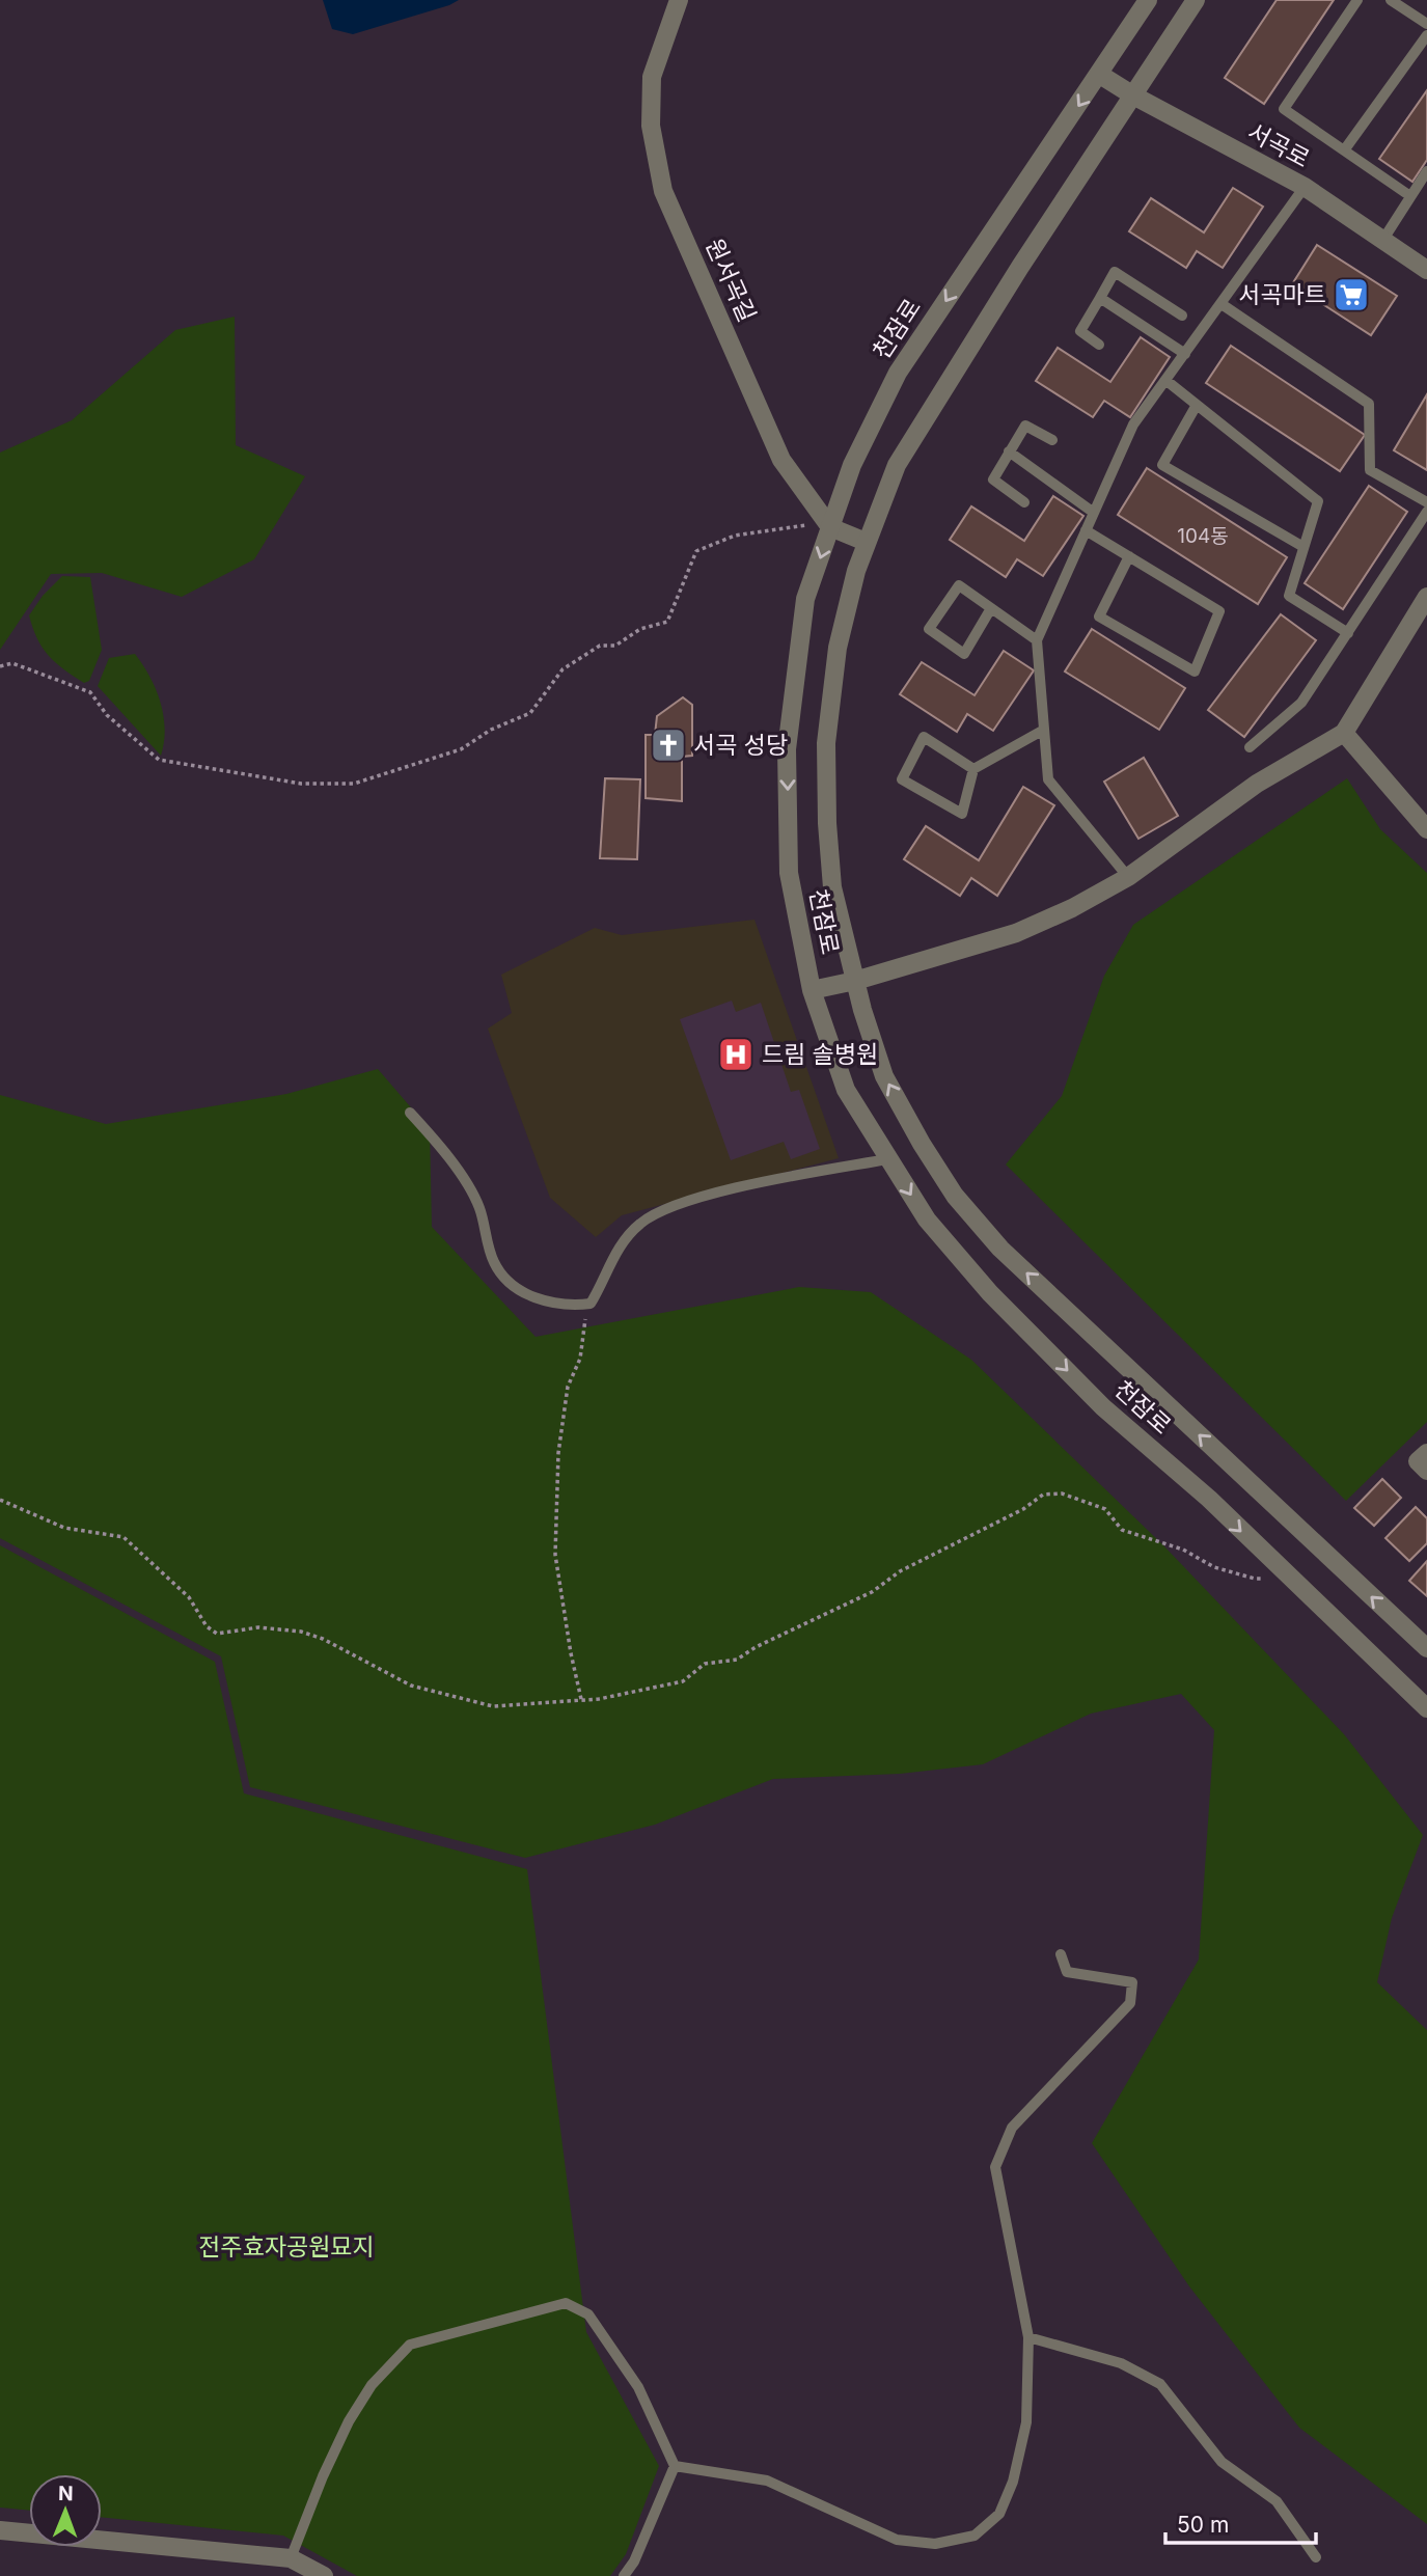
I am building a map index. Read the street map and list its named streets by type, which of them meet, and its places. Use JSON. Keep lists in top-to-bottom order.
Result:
{
  "streets": {
    "street": ["서곡로", "원서곡길", "천잠로"]
  },
  "crossings": [
    ["서곡로", "천잠로"],
    ["원서곡길", "천잠로"]
  ],
  "parks": ["전주효자공원묘지"],
  "places": {
    "supermarket": ["서곡마트"],
    "church": ["서곡 성당"],
    "hospital": ["드림 솔병원"]
  },
  "house_numbers": ["104동"],
  "scale_bar": "50 m",
  "north": "top"
}
